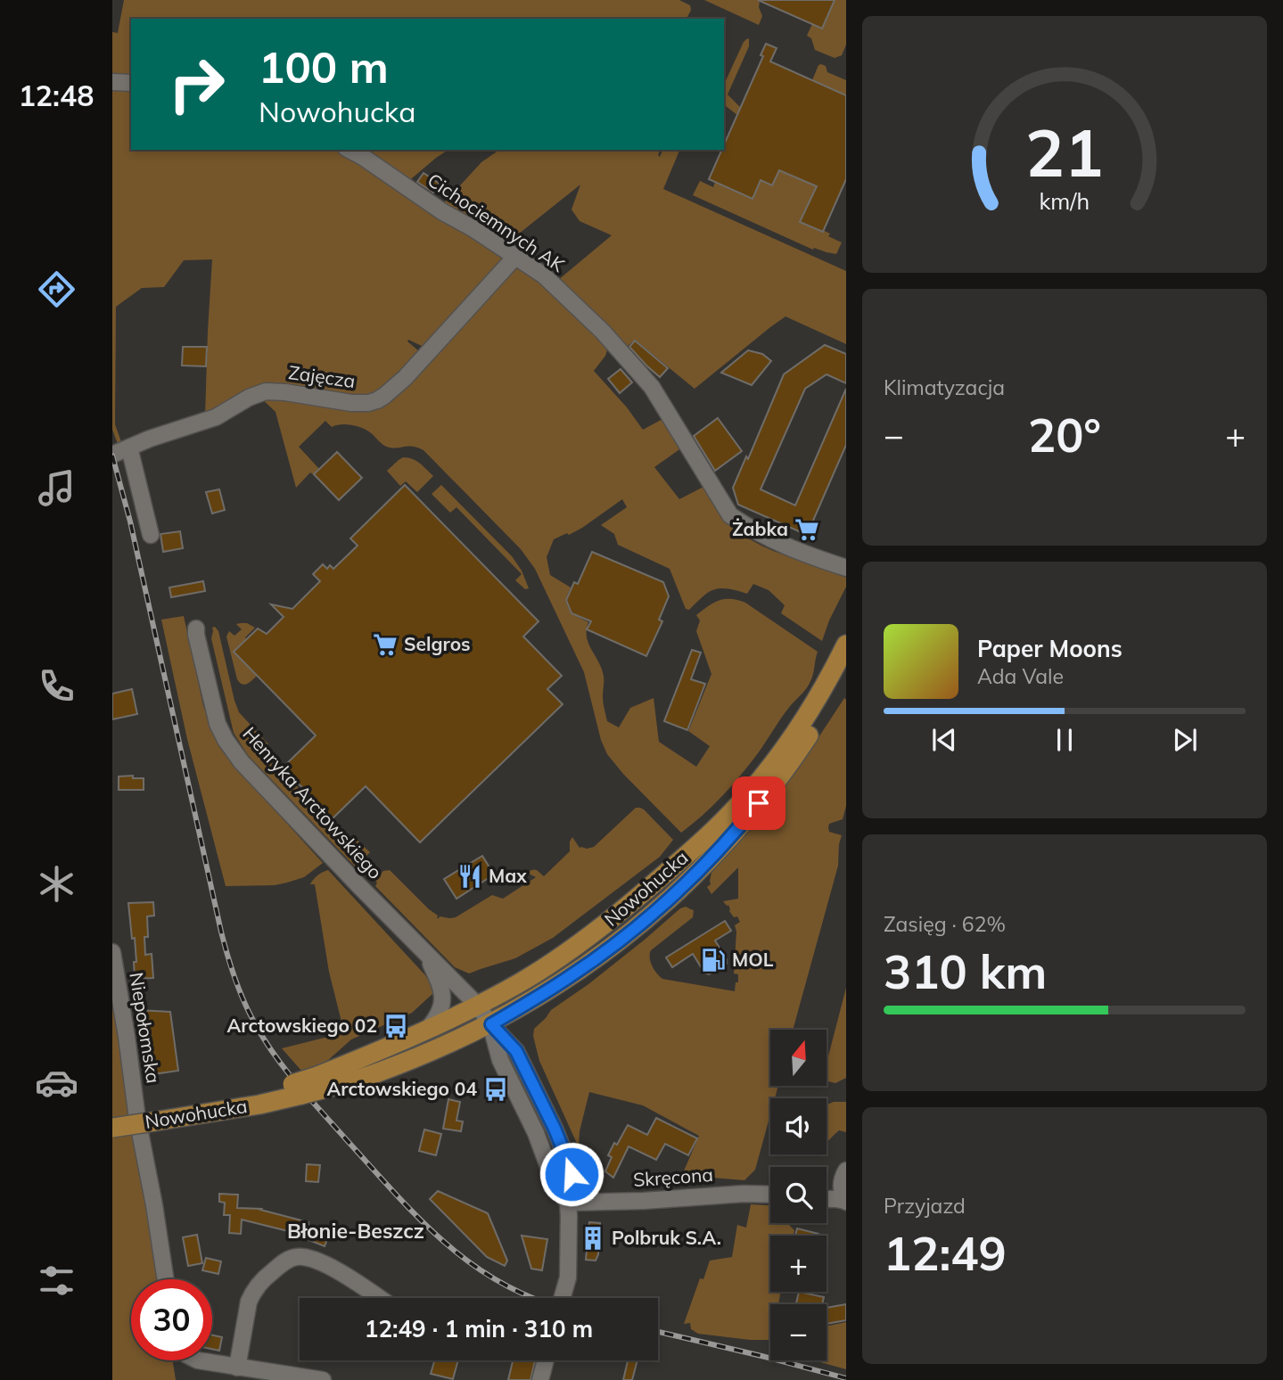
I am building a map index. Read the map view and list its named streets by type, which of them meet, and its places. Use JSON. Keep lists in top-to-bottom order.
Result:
{
  "streets": {
    "main road": ["Nowohucka"],
    "street": [
      "Cichociemnych AK",
      "Zajęcza",
      "Henryka Arctowskiego",
      "Niepołomska",
      "Skręcona"
    ]
  },
  "crossings": [
    ["Cichociemnych AK", "Zajęcza"],
    ["Henryka Arctowskiego", "Nowohucka"]
  ],
  "districts": ["Błonie-Beszcz"],
  "places": {
    "supermarket": ["Żabka", "Selgros"],
    "restaurant": ["Max"],
    "fuel station": ["MOL"],
    "bus stop": ["Arctowskiego 02", "Arctowskiego 04"],
    "building": ["Polbruk S.A."]
  },
  "north": "top",
  "page": {
    "tabs": "12:48",
    "turn": ["100 m", "Nowohucka"],
    "tile": [
      "Klimatyzacja",
      ["Zasięg · 62%", "310 km"],
      ["Przyjazd", "12:49"]
    ],
    "heat": ["−", "20°", "+"],
    "song": ["Paper Moons", "Ada Vale"],
    "map_buttons": ["+", "−"],
    "limit": "30",
    "trip": "12:49 · 1 min · 310 m",
    "gauge": ["21", "km/h"]
  }
}
